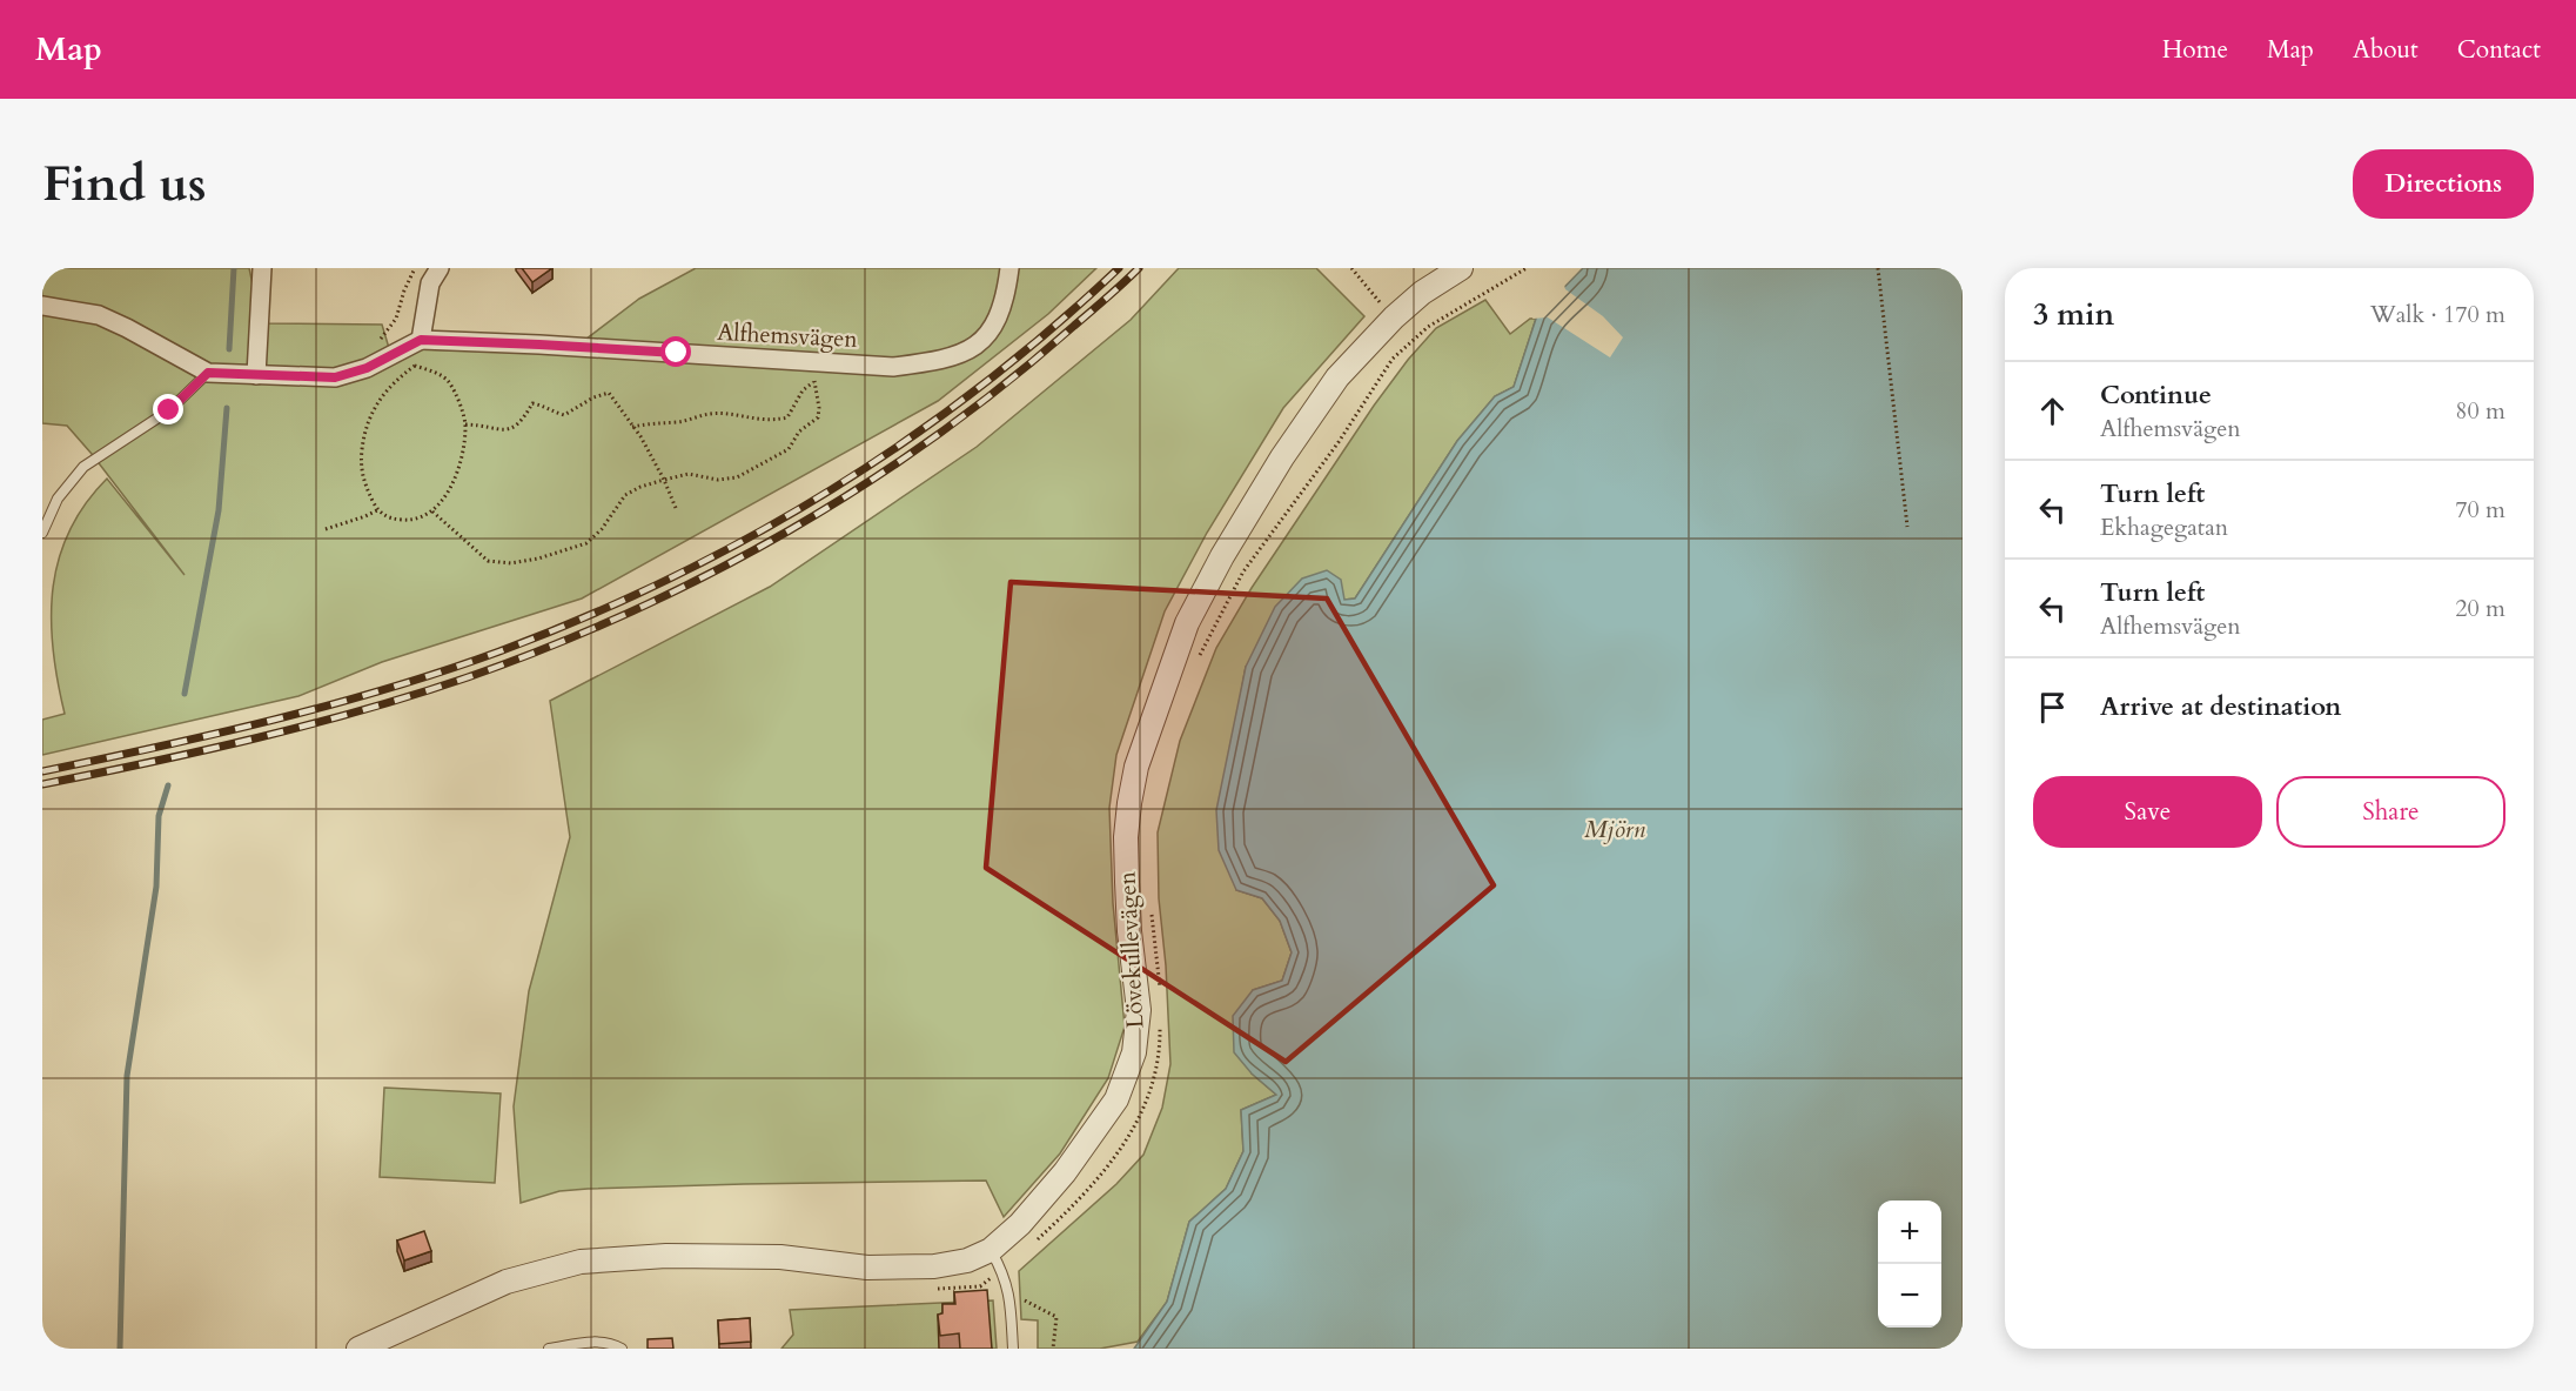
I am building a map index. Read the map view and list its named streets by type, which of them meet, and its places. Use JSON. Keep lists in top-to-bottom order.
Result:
{
  "streets": {
    "street": ["Alfhemsvägen", "Lövekullevägen"]
  },
  "water": ["Mjörn"],
  "page": {
    "header": "Map",
    "nav": [
      "Home",
      "Map",
      "About",
      "Contact"
    ],
    "buttons": [
      "Directions",
      ["Save", "Share"]
    ],
    "title": "Find us",
    "heading": ["3 min", "Walk · 170 m"],
    "list": [
      ["Continue", "Alfhemsvägen", "80 m"],
      ["Turn left", "Ekhagegatan", "70 m"],
      ["Turn left", "Alfhemsvägen", "20 m"],
      "Arrive at destination"
    ],
    "map_buttons": ["+", "−"]
  }
}
